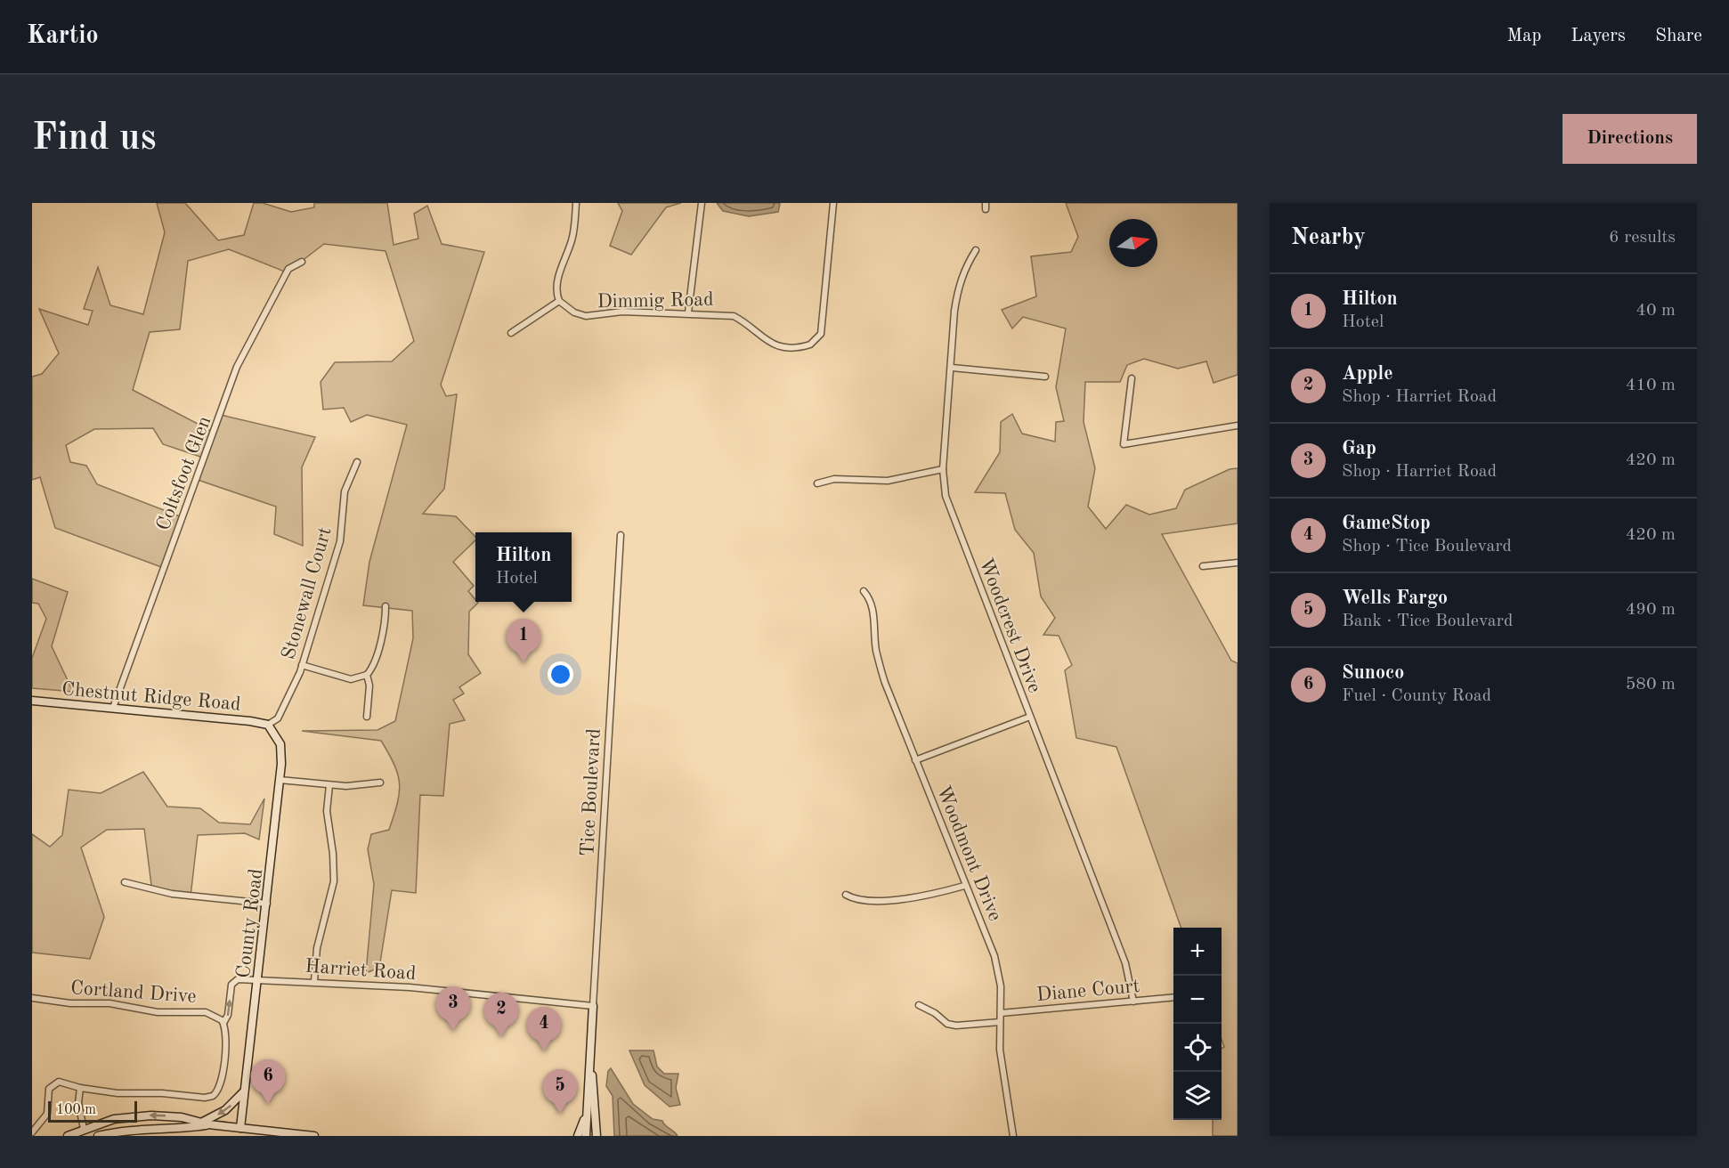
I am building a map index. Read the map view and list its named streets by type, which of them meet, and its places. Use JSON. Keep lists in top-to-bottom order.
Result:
{
  "streets": {
    "main road": ["Chestnut Ridge Road", "Tice Boulevard", "County Road"],
    "street": [
      "Dimmig Road",
      "Coltsfoot Glen",
      "Stonewall Court",
      "Woodcrest Drive",
      "Woodmont Drive",
      "Harriet Road",
      "Diane Court",
      "Cortland Drive"
    ]
  },
  "crossings": [
    ["Coltsfoot Glen", "Chestnut Ridge Road"],
    ["Stonewall Court", "Chestnut Ridge Road"],
    ["Stonewall Court", "County Road"],
    ["Woodcrest Drive", "Diane Court"],
    ["Chestnut Ridge Road", "County Road"],
    ["Tice Boulevard", "Harriet Road"],
    ["Woodmont Drive", "Diane Court"],
    ["County Road", "Harriet Road"],
    ["Harriet Road", "Cortland Drive"]
  ],
  "scale_bar": "100 m",
  "north": "right",
  "page": {
    "header": "Kartio",
    "nav": ["Map", "Layers", "Share"],
    "buttons": "Directions",
    "title": "Find us",
    "heading": ["Nearby", "6 results"],
    "list": [
      {
        "mark": "1",
        "name": "Hilton",
        "note": "Hotel",
        "value": "40 m"
      },
      {
        "mark": "2",
        "name": "Apple",
        "note": "Shop · Harriet Road",
        "value": "410 m"
      },
      {
        "mark": "3",
        "name": "Gap",
        "note": "Shop · Harriet Road",
        "value": "420 m"
      },
      {
        "mark": "4",
        "name": "GameStop",
        "note": "Shop · Tice Boulevard",
        "value": "420 m"
      },
      {
        "mark": "5",
        "name": "Wells Fargo",
        "note": "Bank · Tice Boulevard",
        "value": "490 m"
      },
      {
        "mark": "6",
        "name": "Sunoco",
        "note": "Fuel · County Road",
        "value": "580 m"
      }
    ],
    "popup": ["Hilton", "Hotel"],
    "pins": [
      "1",
      "3",
      "2",
      "4",
      "6",
      "5"
    ],
    "map_buttons": ["+", "−"],
    "scale": "100 m"
  }
}
